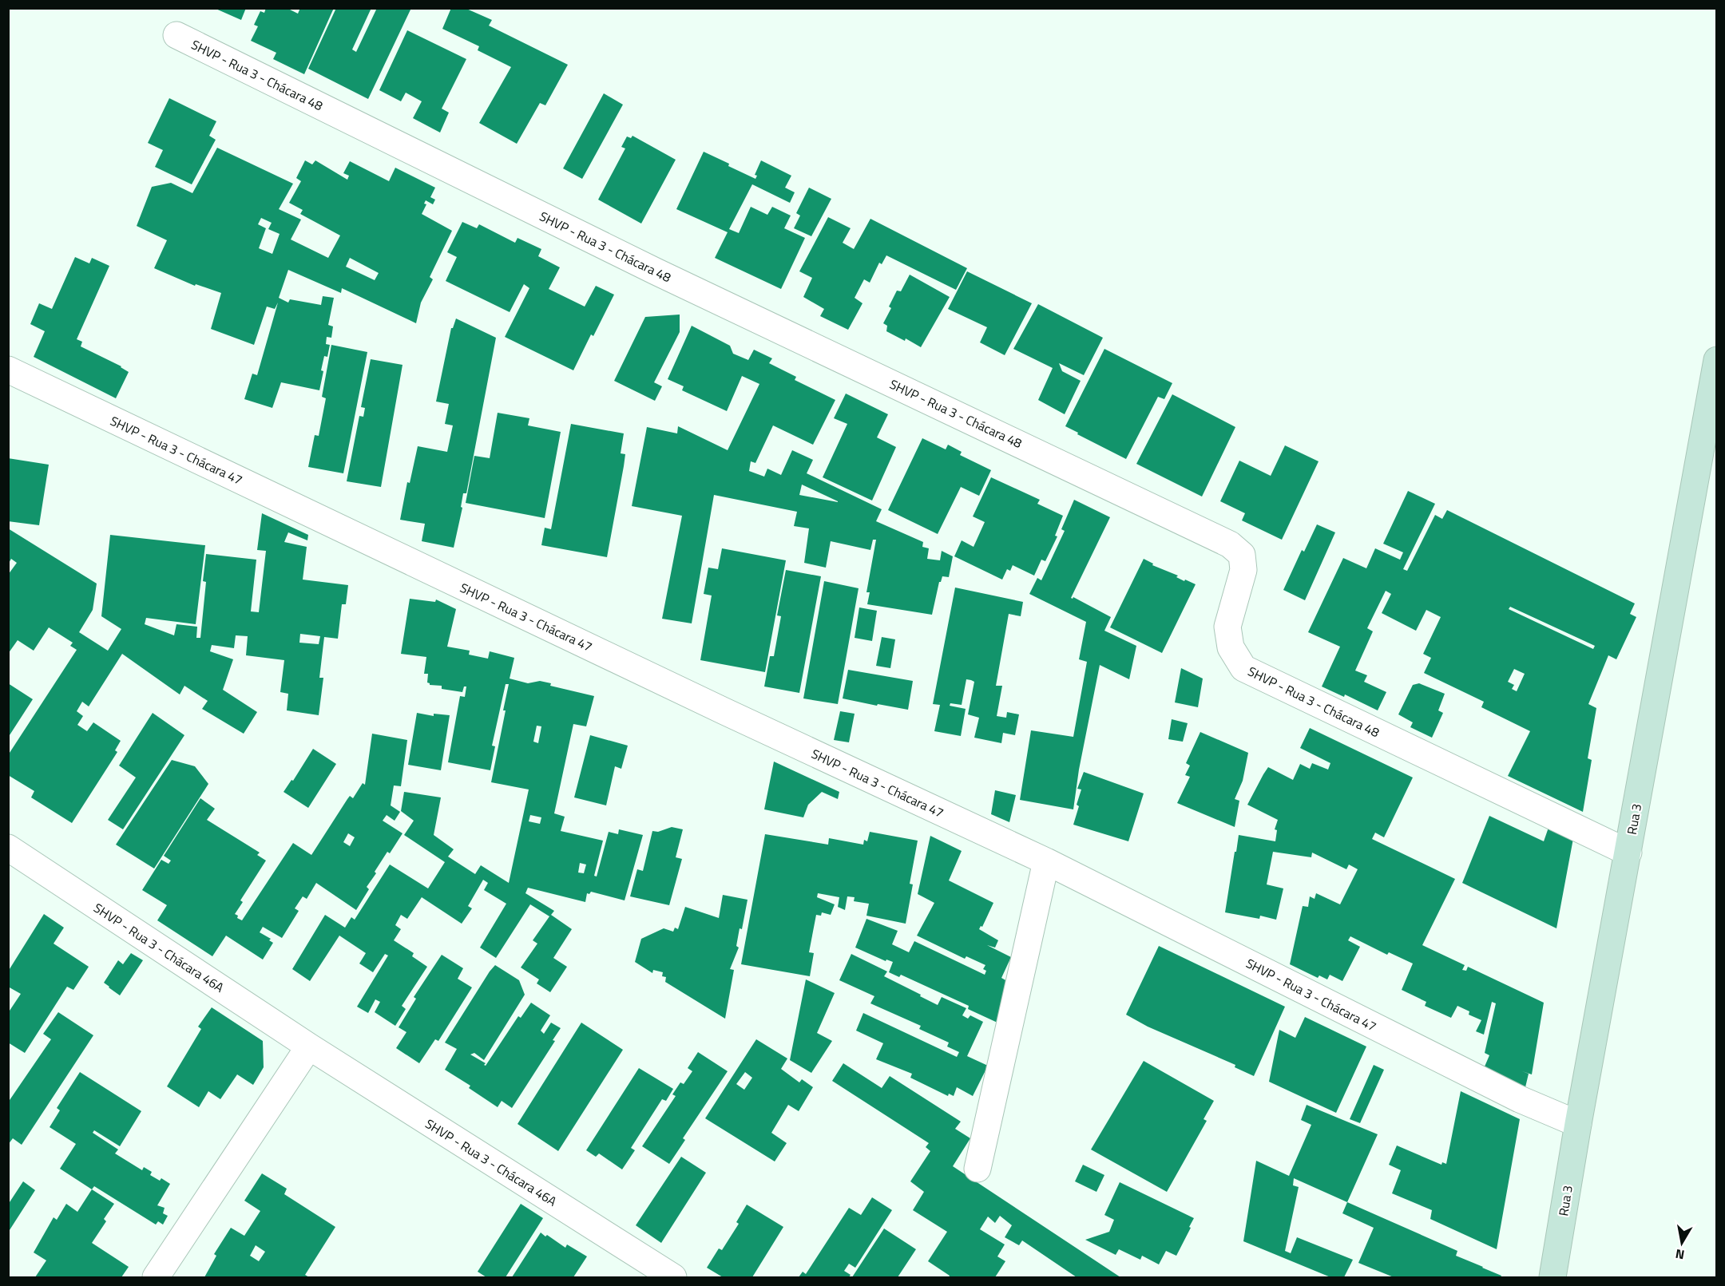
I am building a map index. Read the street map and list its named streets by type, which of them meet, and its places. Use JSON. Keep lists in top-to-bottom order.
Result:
{
  "streets": {
    "main road": ["Rua 3"],
    "street": ["SHVP - Rua 3 - Chácara 48", "SHVP - Rua 3 - Chácara 47", "SHVP - Rua 3 - Chácara 46A"]
  },
  "crossings": [
    ["SHVP - Rua 3 - Chácara 48", "Rua 3"],
    ["SHVP - Rua 3 - Chácara 47", "Rua 3"]
  ],
  "north": "bottom"
}
